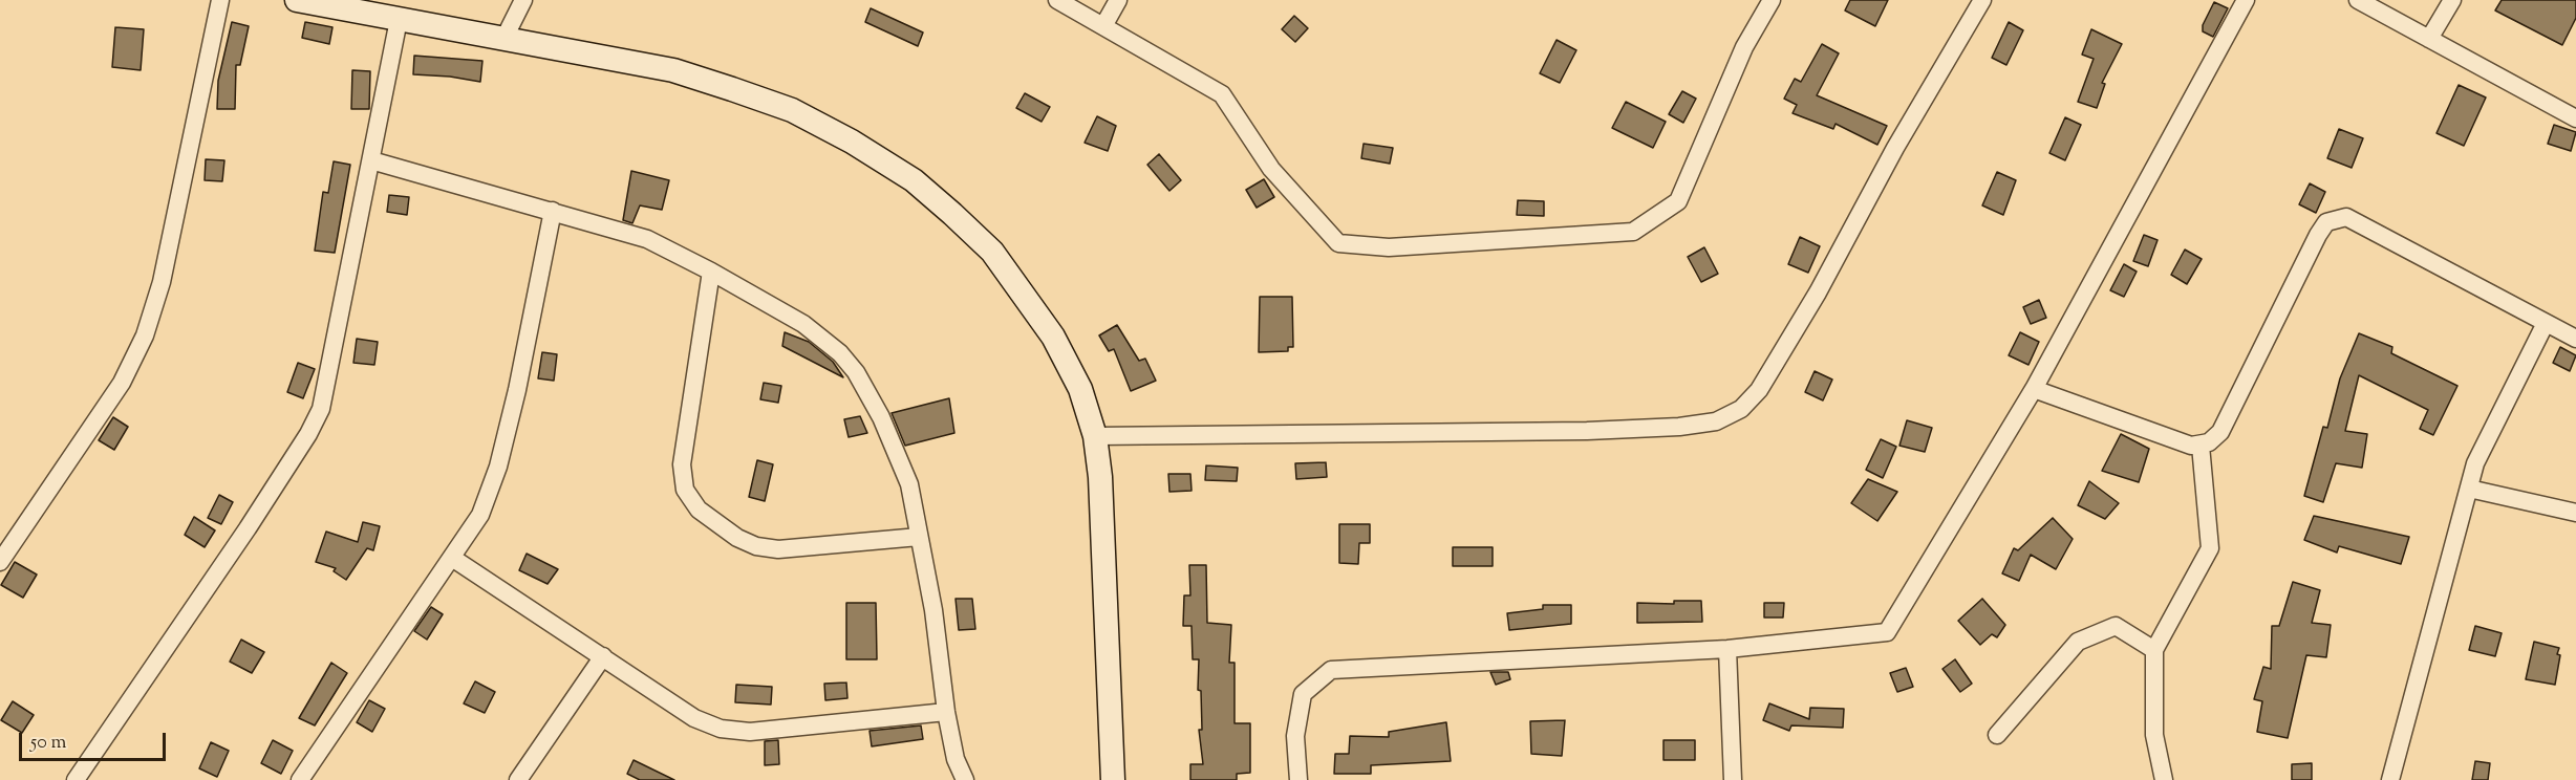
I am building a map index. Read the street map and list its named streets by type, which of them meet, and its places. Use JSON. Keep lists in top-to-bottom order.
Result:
{
  "scale_bar": "50 m"
}
